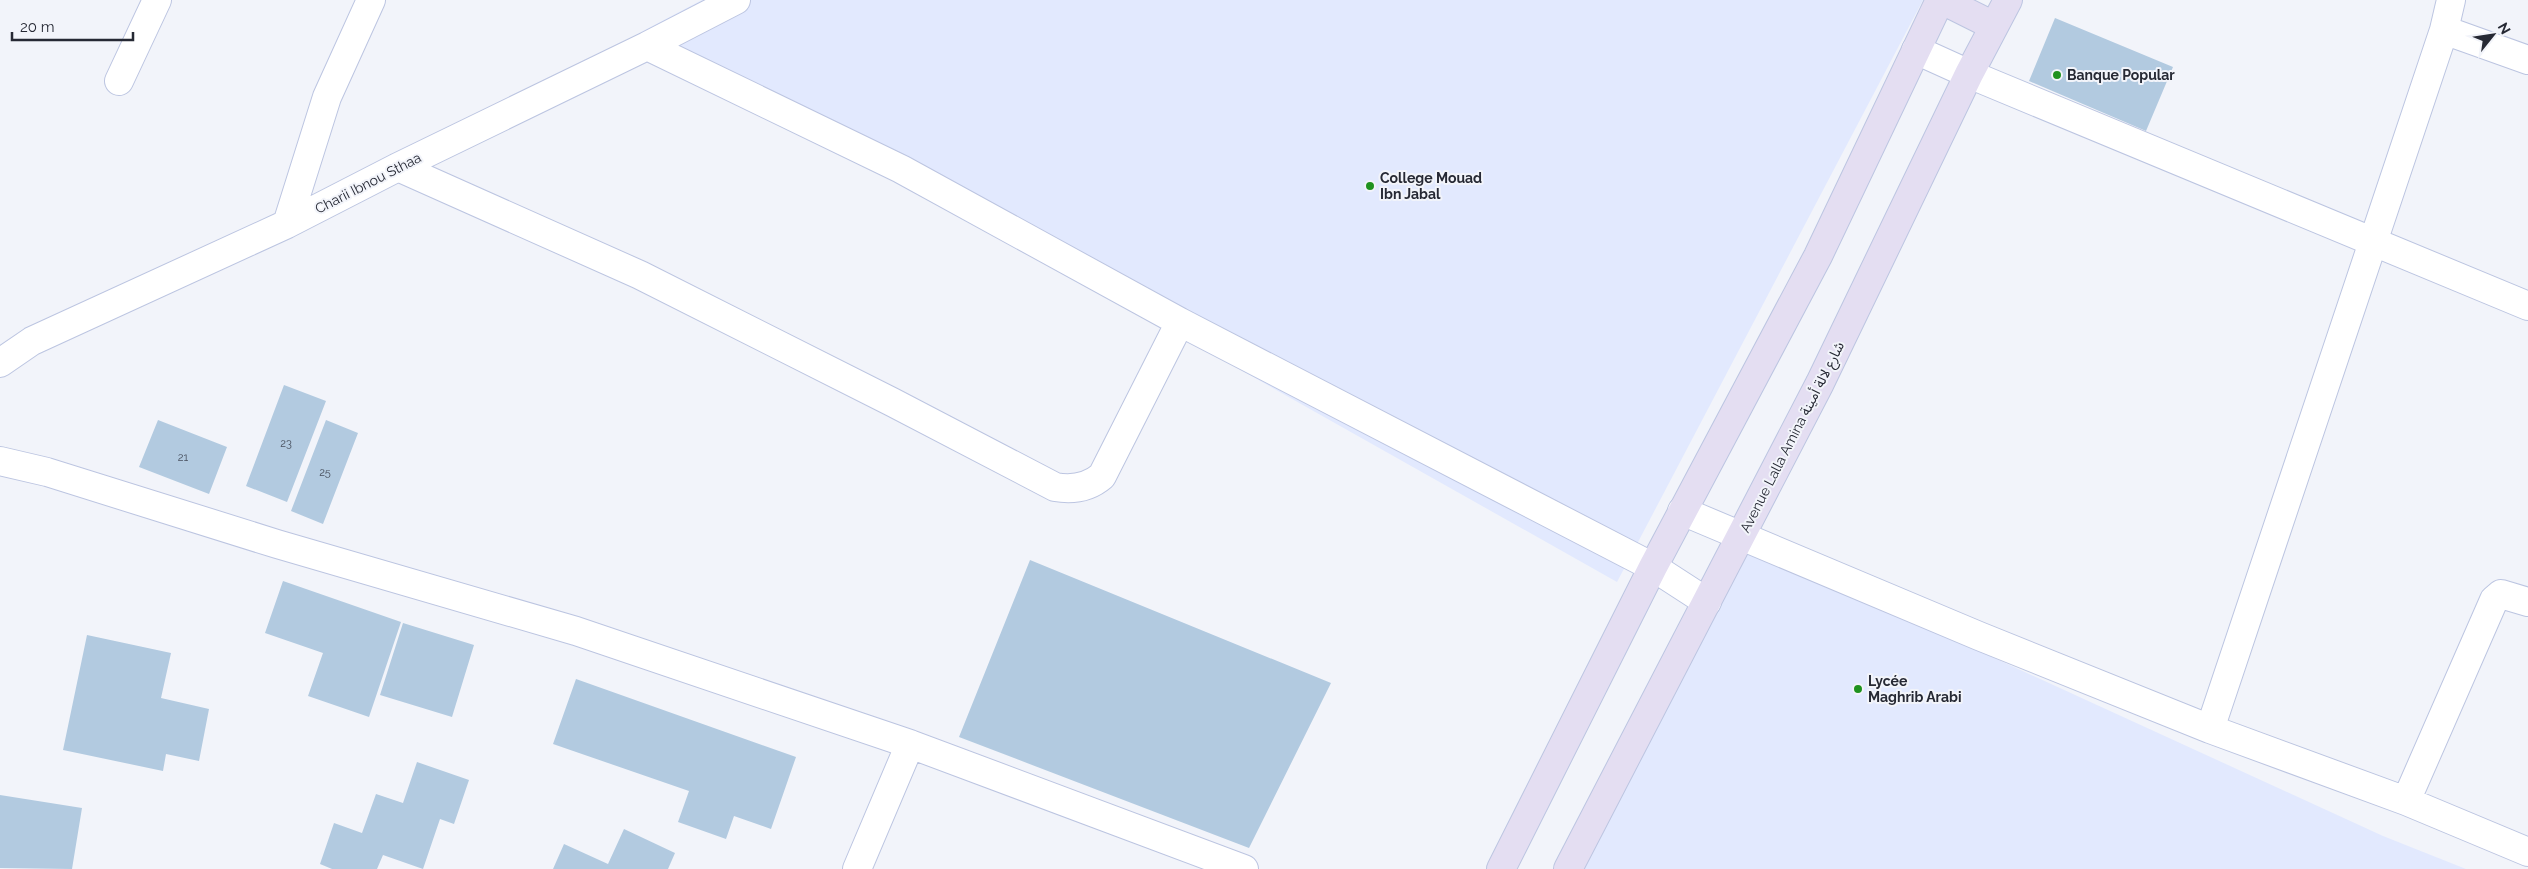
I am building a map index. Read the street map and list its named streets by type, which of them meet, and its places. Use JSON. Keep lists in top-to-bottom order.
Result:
{
  "streets": {
    "street": ["Charii Ibnou Sthaa", "Avenue Lalla Amina شارع لالة أمينة"]
  },
  "places": ["Banque Popular", "College Mouad Ibn Jabal", "Lycée Maghrib Arabi"],
  "house_numbers": ["23", "21", "25"],
  "scale_bar": "20 m",
  "north": "top right"
}
